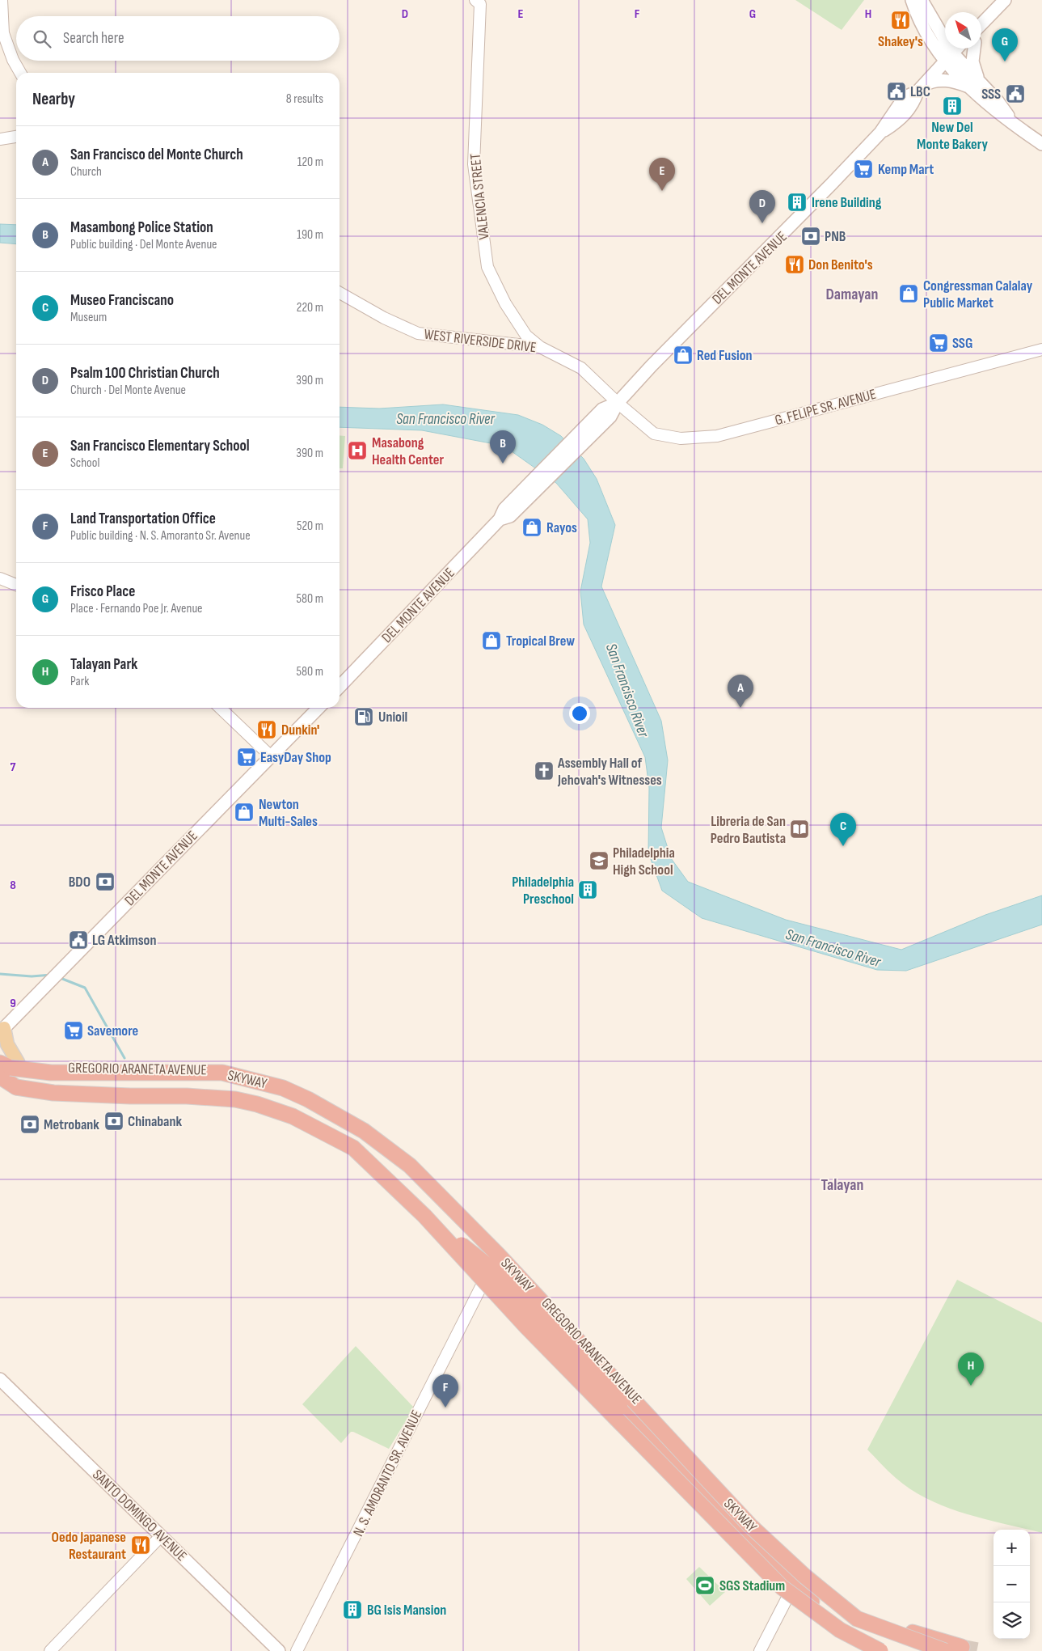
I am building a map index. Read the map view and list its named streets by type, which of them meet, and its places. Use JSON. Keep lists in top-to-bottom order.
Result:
{
  "streets": {
    "highway": ["SKYWAY"],
    "main road": ["DEL MONTE AVENUE", "GREGORIO ARANETA AVENUE", "SANTO DOMINGO AVENUE"],
    "street": [
      "VALENCIA STREET",
      "WEST RIVERSIDE DRIVE",
      "G. FELIPE SR. AVENUE",
      "N. S. AMORANTO SR. AVENUE"
    ]
  },
  "crossings": [
    ["VALENCIA STREET", "WEST RIVERSIDE DRIVE"],
    ["DEL MONTE AVENUE", "WEST RIVERSIDE DRIVE"],
    ["DEL MONTE AVENUE", "G. FELIPE SR. AVENUE"],
    ["WEST RIVERSIDE DRIVE", "G. FELIPE SR. AVENUE"],
    ["GREGORIO ARANETA AVENUE", "SKYWAY"],
    ["GREGORIO ARANETA AVENUE", "N. S. AMORANTO SR. AVENUE"]
  ],
  "districts": ["Damayan", "Talayan"],
  "water": ["San Francisco River"],
  "places": {
    "restaurant": [
      "Shakey's",
      "Don Benito's",
      "Dunkin'",
      "Oedo Japanese Restaurant"
    ],
    "public building": ["LBC", "SSS", "LG Atkimson"],
    "building": [
      "New Del Monte Bakery",
      "Irene Building",
      "Philadelphia Preschool",
      "BG Isis Mansion"
    ],
    "supermarket": [
      "Kemp Mart",
      "SSG",
      "EasyDay Shop",
      "Savemore"
    ],
    "bank": [
      "PNB",
      "BDO",
      "Chinabank",
      "Metrobank"
    ],
    "shop": [
      "Congressman Calalay Public Market",
      "Red Fusion",
      "Rayos",
      "Tropical Brew",
      "Newton Multi-Sales"
    ],
    "hospital": ["Masabong Health Center"],
    "fuel station": ["Unioil"],
    "church": ["Assembly Hall of Jehovah's Witnesses"],
    "library": ["Libreria de San Pedro Bautista"],
    "school or university": ["Philadelphia High School"],
    "sports": ["SGS Stadium"]
  },
  "north": "top left",
  "page": {
    "search": "Search here",
    "pins": [
      "G",
      "E",
      "D",
      "B",
      "A",
      "C",
      "H",
      "F"
    ],
    "heading": ["Nearby", "8 results"],
    "list": [
      {
        "mark": "A",
        "name": "San Francisco del Monte Church",
        "note": "Church",
        "value": "120 m"
      },
      {
        "mark": "B",
        "name": "Masambong Police Station",
        "note": "Public building · Del Monte Avenue",
        "value": "190 m"
      },
      {
        "mark": "C",
        "name": "Museo Franciscano",
        "note": "Museum",
        "value": "220 m"
      },
      {
        "mark": "D",
        "name": "Psalm 100 Christian Church",
        "note": "Church · Del Monte Avenue",
        "value": "390 m"
      },
      {
        "mark": "E",
        "name": "San Francisco Elementary School",
        "note": "School",
        "value": "390 m"
      },
      {
        "mark": "F",
        "name": "Land Transportation Office",
        "note": "Public building · N. S. Amoranto Sr. Avenue",
        "value": "520 m"
      },
      {
        "mark": "G",
        "name": "Frisco Place",
        "note": "Place · Fernando Poe Jr. Avenue",
        "value": "580 m"
      },
      {
        "mark": "H",
        "name": "Talayan Park",
        "note": "Park",
        "value": "580 m"
      }
    ],
    "map_buttons": ["+", "−"]
  },
  "grid": {
    "columns": [
      "D",
      "E",
      "F",
      "G",
      "H"
    ],
    "rows": ["7", "8", "9"]
  }
}
